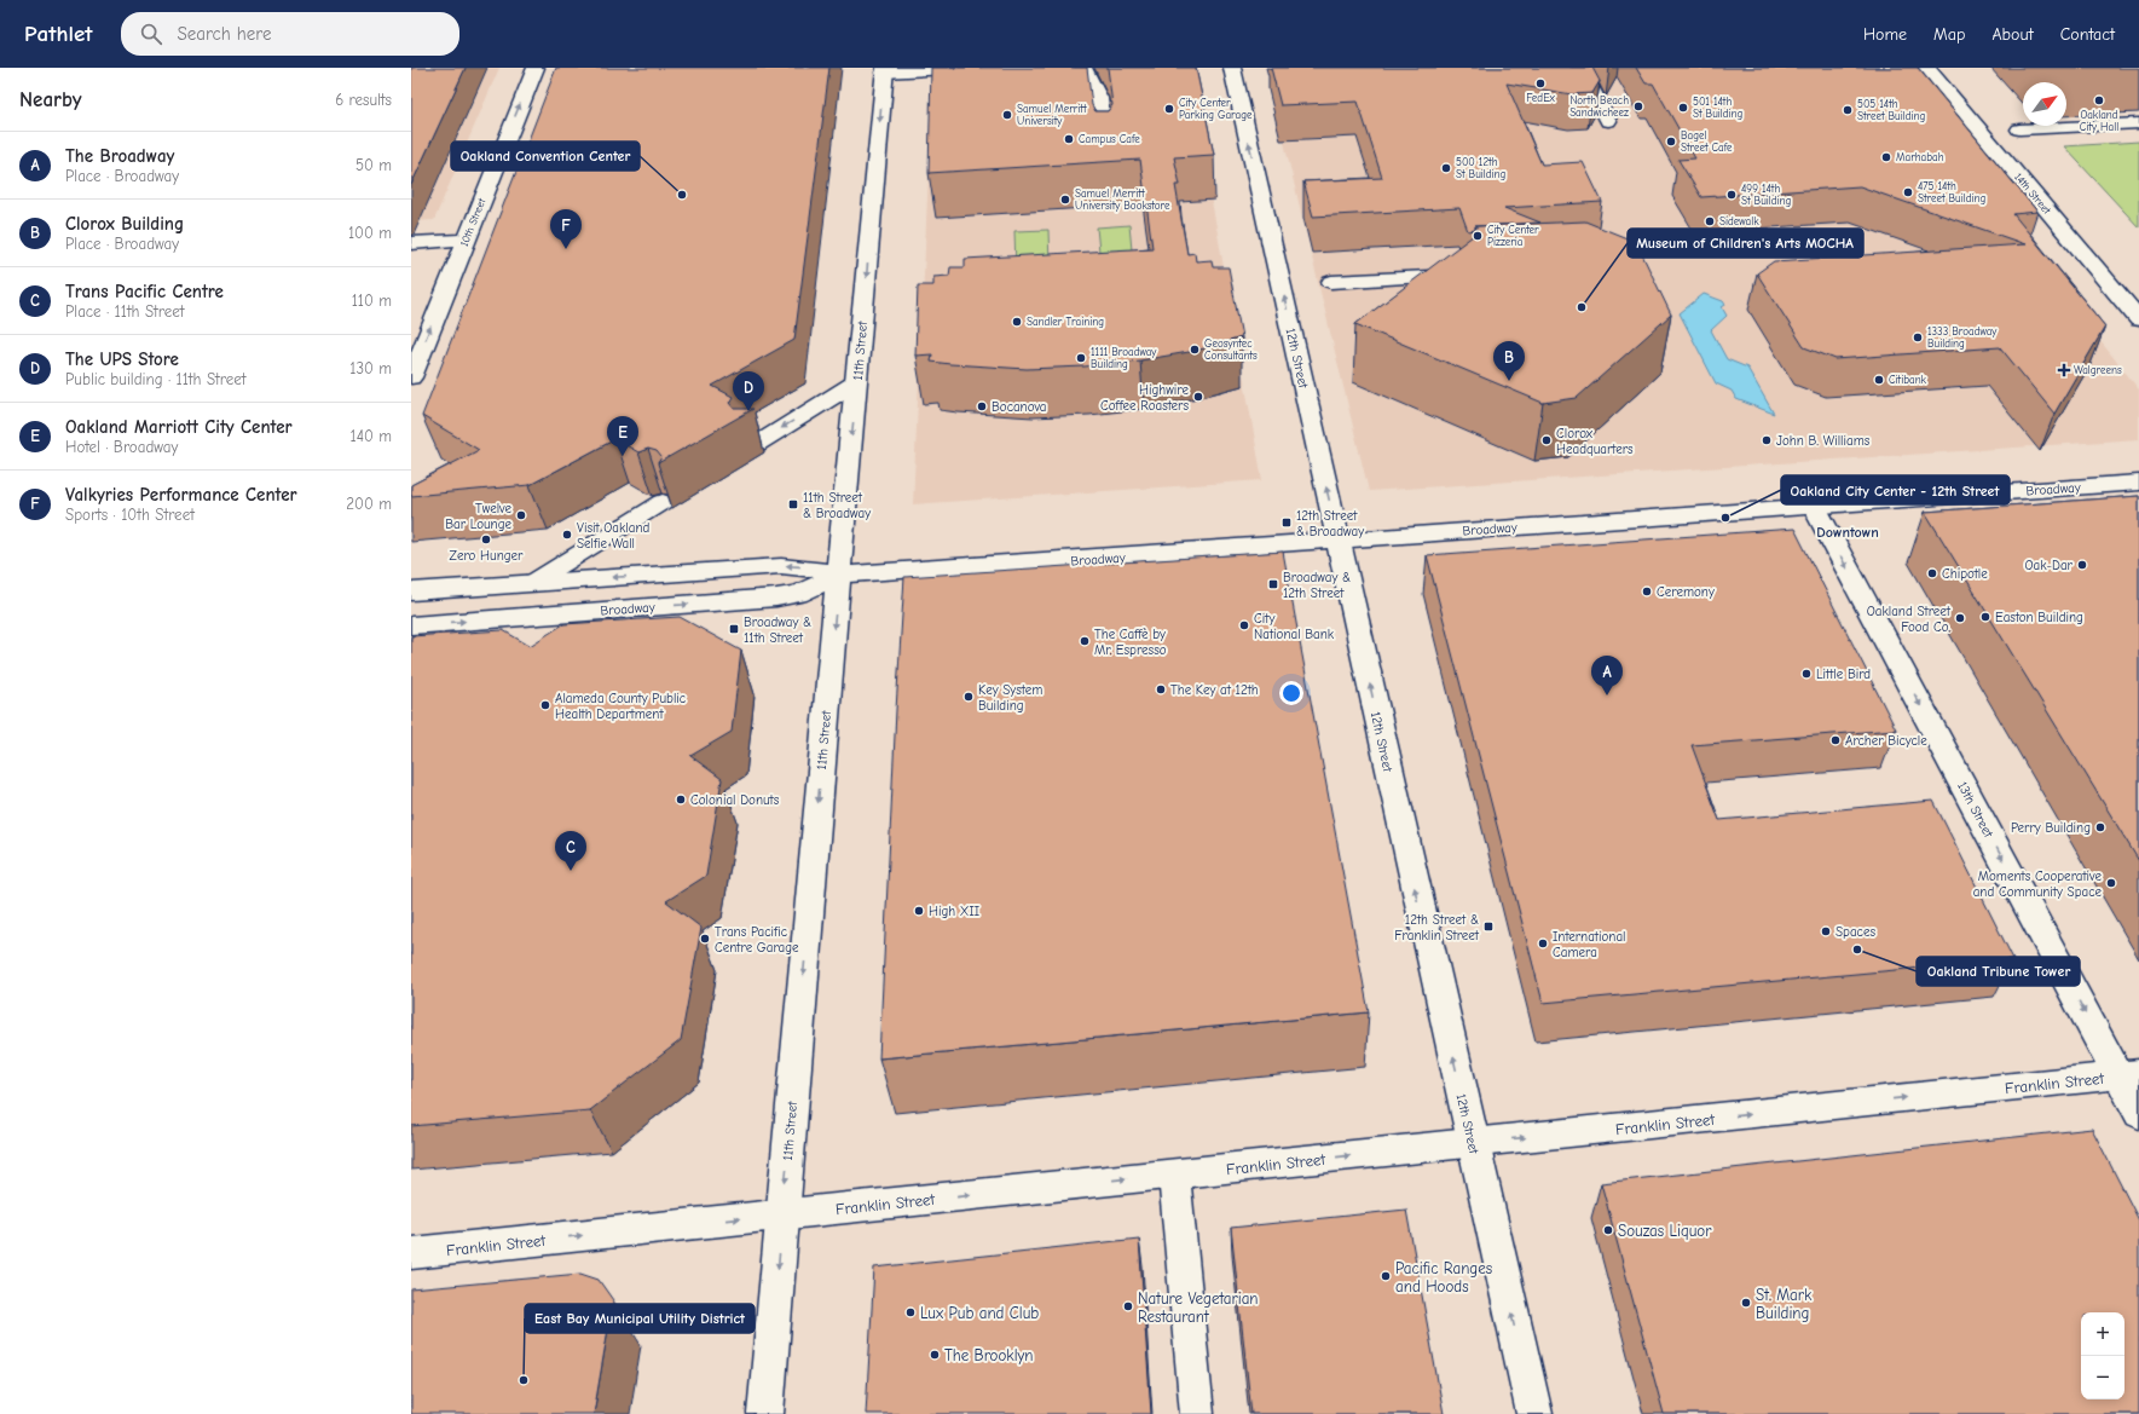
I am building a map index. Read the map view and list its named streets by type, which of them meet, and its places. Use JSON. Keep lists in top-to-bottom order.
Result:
{
  "streets": {
    "main road": [
      "14th Street",
      "10th Street",
      "11th Street",
      "12th Street",
      "Broadway",
      "13th Street",
      "Franklin Street"
    ]
  },
  "crossings": [
    ["11th Street", "Broadway"],
    ["11th Street", "Franklin Street"],
    ["12th Street", "Broadway"],
    ["12th Street", "Franklin Street"],
    ["Broadway", "13th Street"],
    ["13th Street", "Franklin Street"]
  ],
  "one_way": [
    "10th Street",
    "11th Street",
    "12th Street",
    "13th Street",
    "Franklin Street"
  ],
  "districts": ["Downtown"],
  "places": {
    "other": [
      "FedEx",
      "Oakland City Hall",
      "North Beach Sandwicheez",
      "501 14th St Building",
      "City Center Parking Garage",
      "505 14th Street Building",
      "Samuel Merritt University",
      "Campus Cafe",
      "Bagel Street Cafe",
      "Marhabah",
      "500 12th St Building",
      "475 14th Street Building",
      "Oakland Convention Center",
      "499 14th St Building",
      "Samuel Merritt University Bookstore",
      "Sidewalk",
      "City Center Pizzeria",
      "Museum of Children's Arts MOCHA",
      "Sandler Training",
      "1333 Broadway Building",
      "Geosyntec Consultants",
      "1111 Broadway Building",
      "Citibank",
      "Highwire Coffee Roasters",
      "Bocanova",
      "Clorox Headquarters",
      "John B. Williams",
      "Twelve Bar Lounge",
      "Oakland City Center - 12th Street",
      "Visit Oakland Selfie Wall",
      "Zero Hunger",
      "Oak-Dar",
      "Chipotle",
      "Ceremony",
      "Easton Building",
      "Oakland Street Food Co.",
      "City National Bank",
      "The Caffè by Mr. Espresso",
      "Little Bird",
      "The Key at 12th",
      "Key System Building",
      "Alameda County Public Health Department",
      "Archer Bicycle",
      "Colonial Donuts",
      "Perry Building",
      "Moments Cooperative and Community Space",
      "High XII",
      "Spaces",
      "Trans Pacific Centre Garage",
      "International Camera",
      "Oakland Tribune Tower",
      "Souzas Liquor",
      "Pacific Ranges and Hoods",
      "St. Mark Building",
      "Nature Vegetarian Restaurant",
      "Lux Pub and Club",
      "The Brooklyn",
      "East Bay Municipal Utility District"
    ],
    "health": ["Walgreens"],
    "transit": [
      "11th Street & Broadway",
      "12th Street & Broadway",
      "Broadway & 12th Street",
      "Broadway & 11th Street",
      "12th Street & Franklin Street"
    ]
  },
  "north": "top right",
  "page": {
    "header": "Pathlet",
    "search": "Search here",
    "nav": [
      "Home",
      "Map",
      "About",
      "Contact"
    ],
    "heading": ["Nearby", "6 results"],
    "list": [
      {
        "mark": "A",
        "name": "The Broadway",
        "note": "Place · Broadway",
        "value": "50 m"
      },
      {
        "mark": "B",
        "name": "Clorox Building",
        "note": "Place · Broadway",
        "value": "100 m"
      },
      {
        "mark": "C",
        "name": "Trans Pacific Centre",
        "note": "Place · 11th Street",
        "value": "110 m"
      },
      {
        "mark": "D",
        "name": "The UPS Store",
        "note": "Public building · 11th Street",
        "value": "130 m"
      },
      {
        "mark": "E",
        "name": "Oakland Marriott City Center",
        "note": "Hotel · Broadway",
        "value": "140 m"
      },
      {
        "mark": "F",
        "name": "Valkyries Performance Center",
        "note": "Sports · 10th Street",
        "value": "200 m"
      }
    ],
    "pins": [
      "F",
      "B",
      "D",
      "E",
      "A",
      "C"
    ],
    "map_buttons": ["+", "−"]
  }
}
